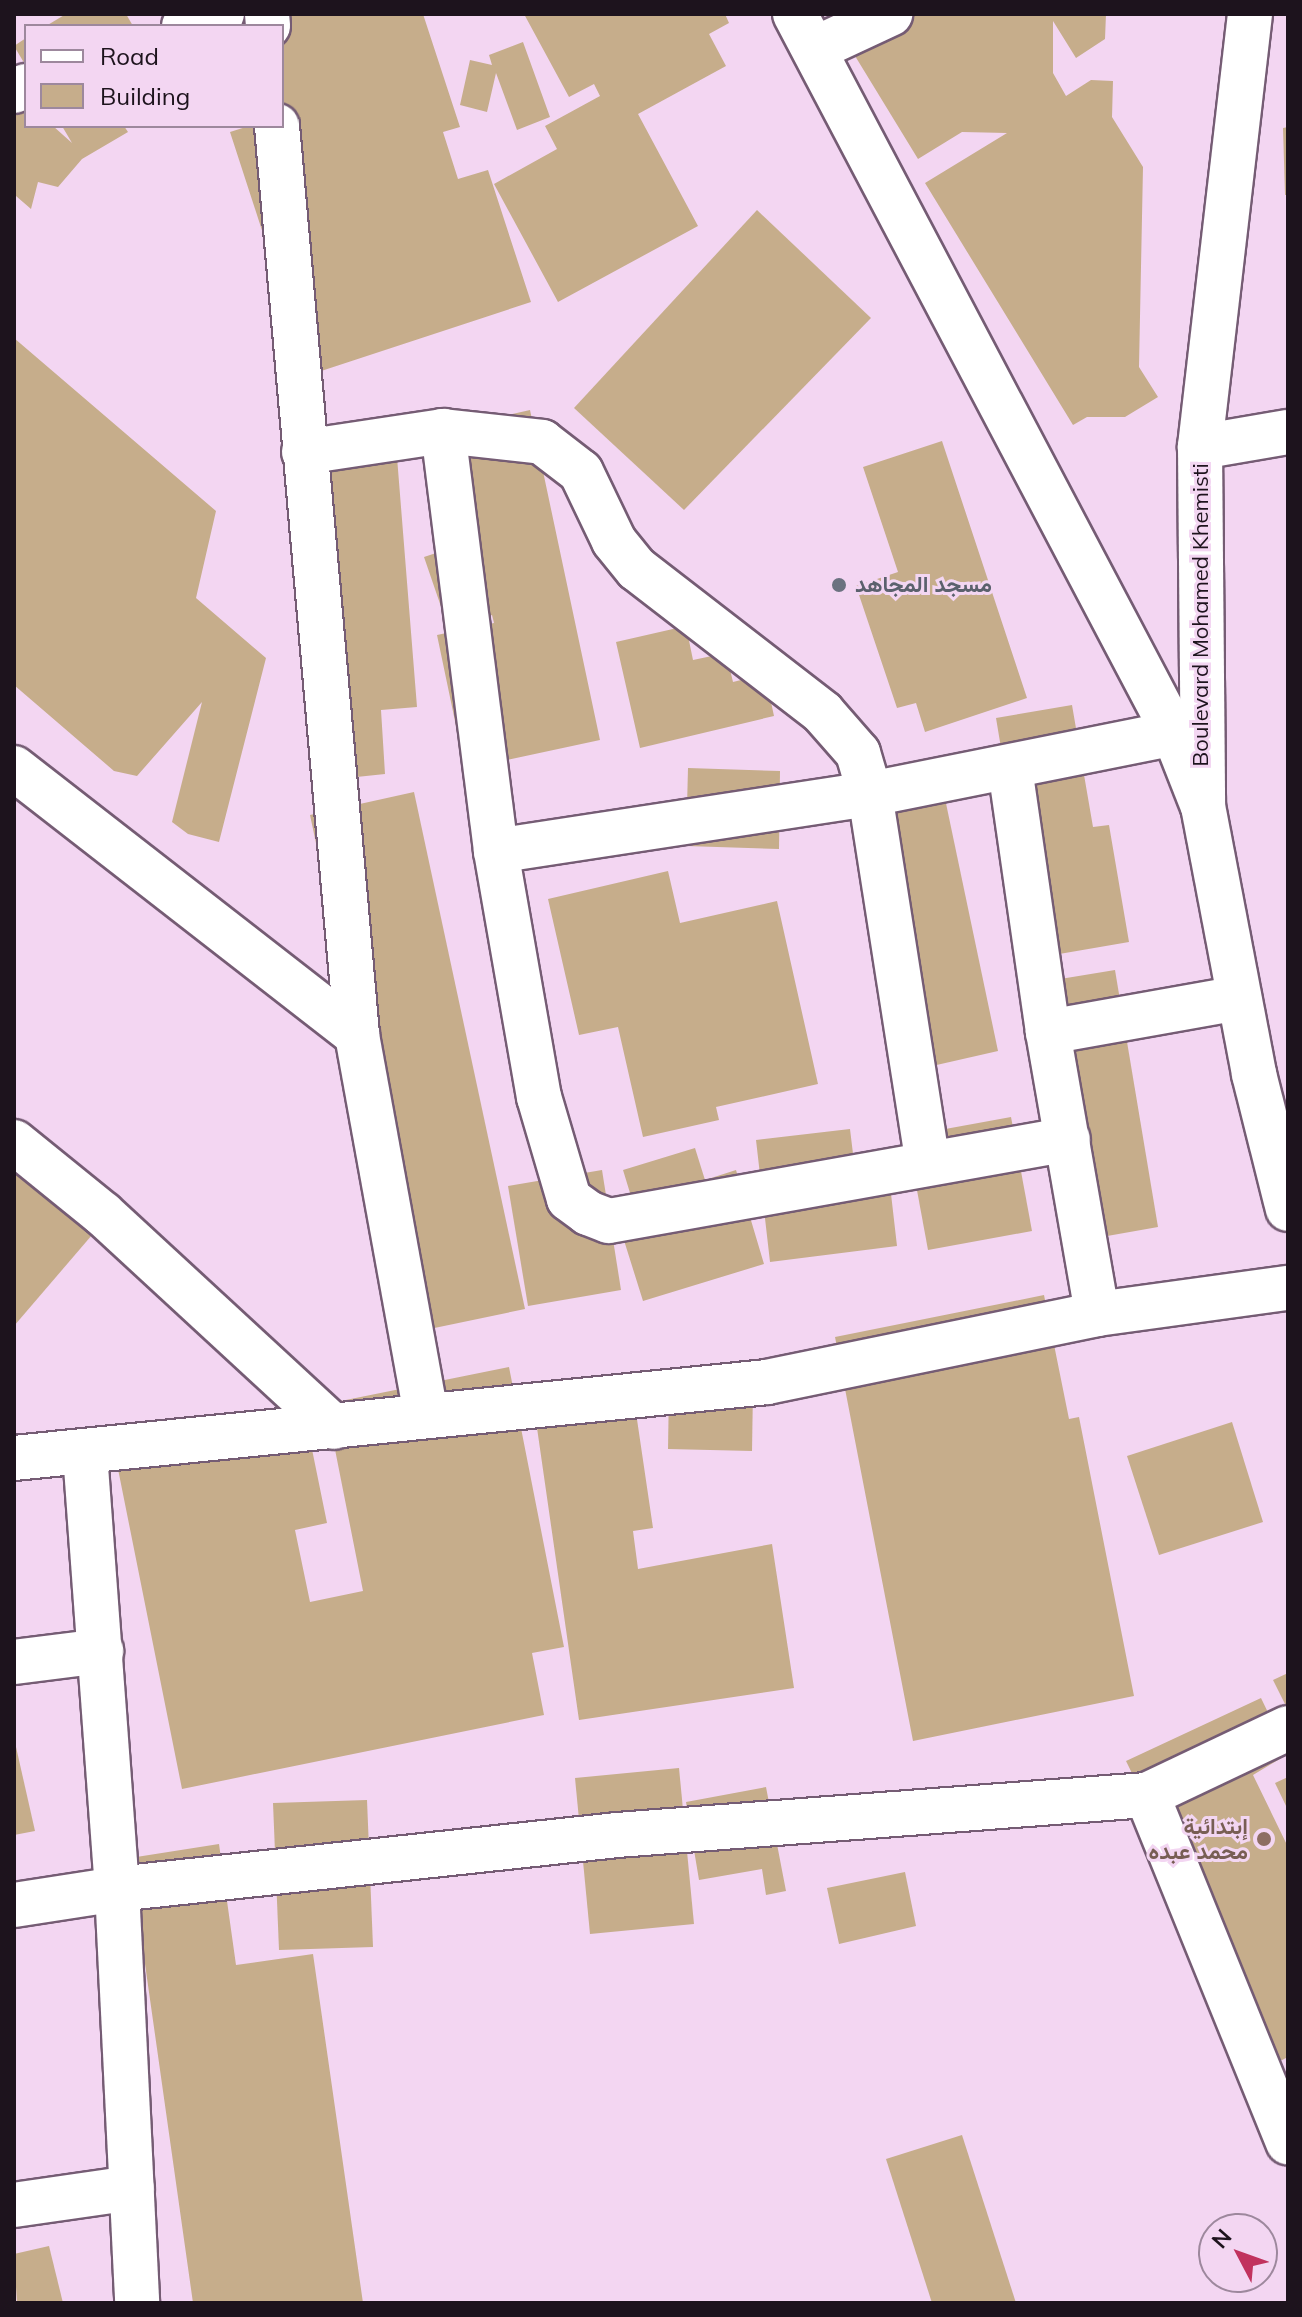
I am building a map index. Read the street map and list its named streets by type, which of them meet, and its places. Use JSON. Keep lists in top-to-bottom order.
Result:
{
  "streets": {
    "street": ["Boulevard Mohamed Khemisti"]
  },
  "places": ["مسجد المجاهد", "إبتدائية محمد عبده"],
  "legend": ["Road", "Building"],
  "north": "top left"
}
